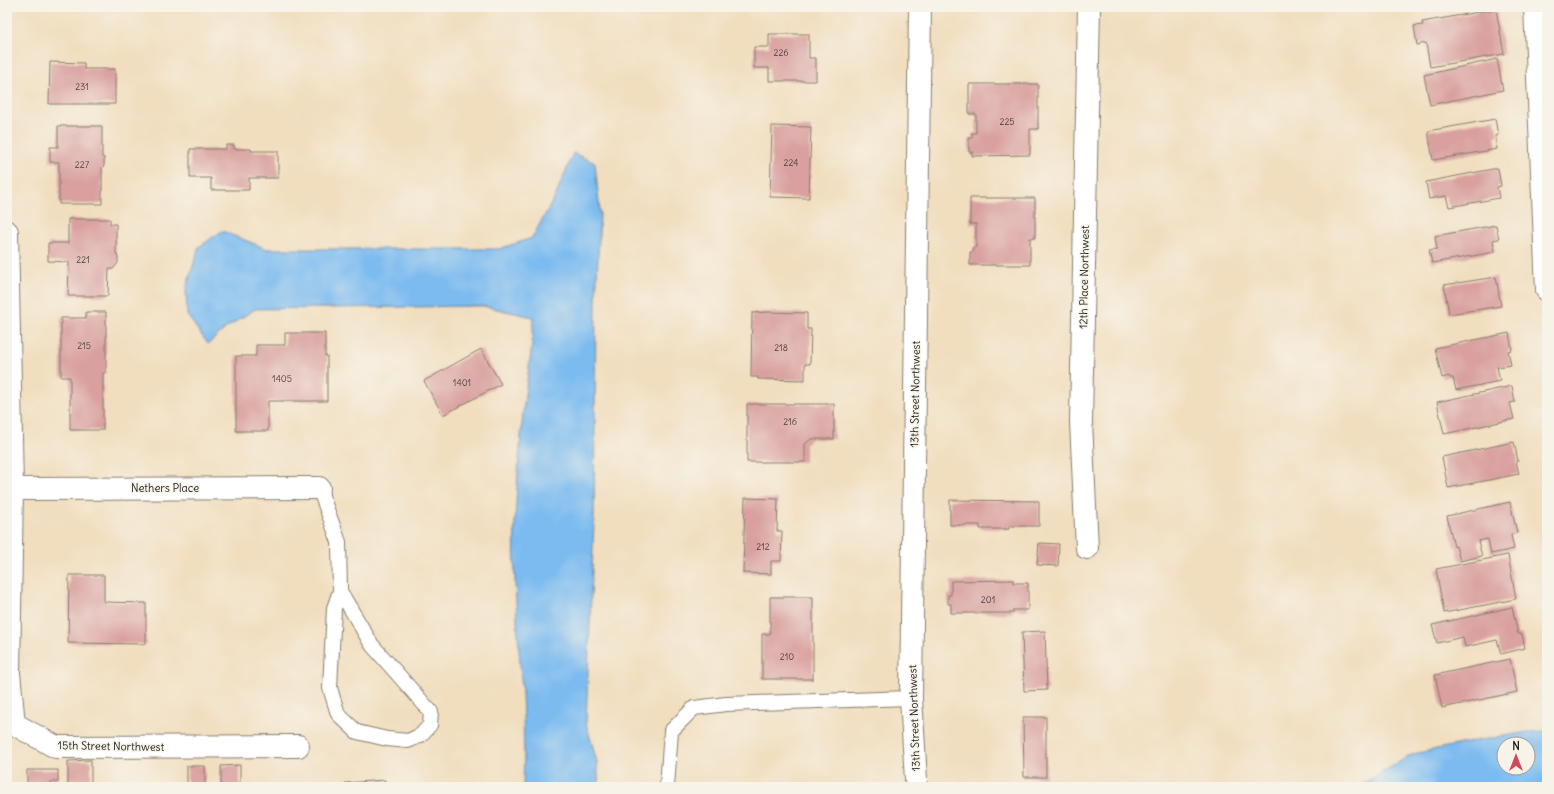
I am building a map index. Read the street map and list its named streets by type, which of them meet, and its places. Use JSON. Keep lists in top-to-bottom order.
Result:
{
  "streets": {
    "street": [
      "12th Place Northwest",
      "13th Street Northwest",
      "Nethers Place",
      "15th Street Northwest"
    ]
  },
  "crossings": [
    ["Nethers Place", "15th Street Northwest"]
  ],
  "house_numbers": [
    "226",
    "231",
    "225",
    "224",
    "227",
    "221",
    "215",
    "218",
    "1405",
    "1401",
    "216",
    "212",
    "201",
    "210"
  ],
  "north": "top"
}
